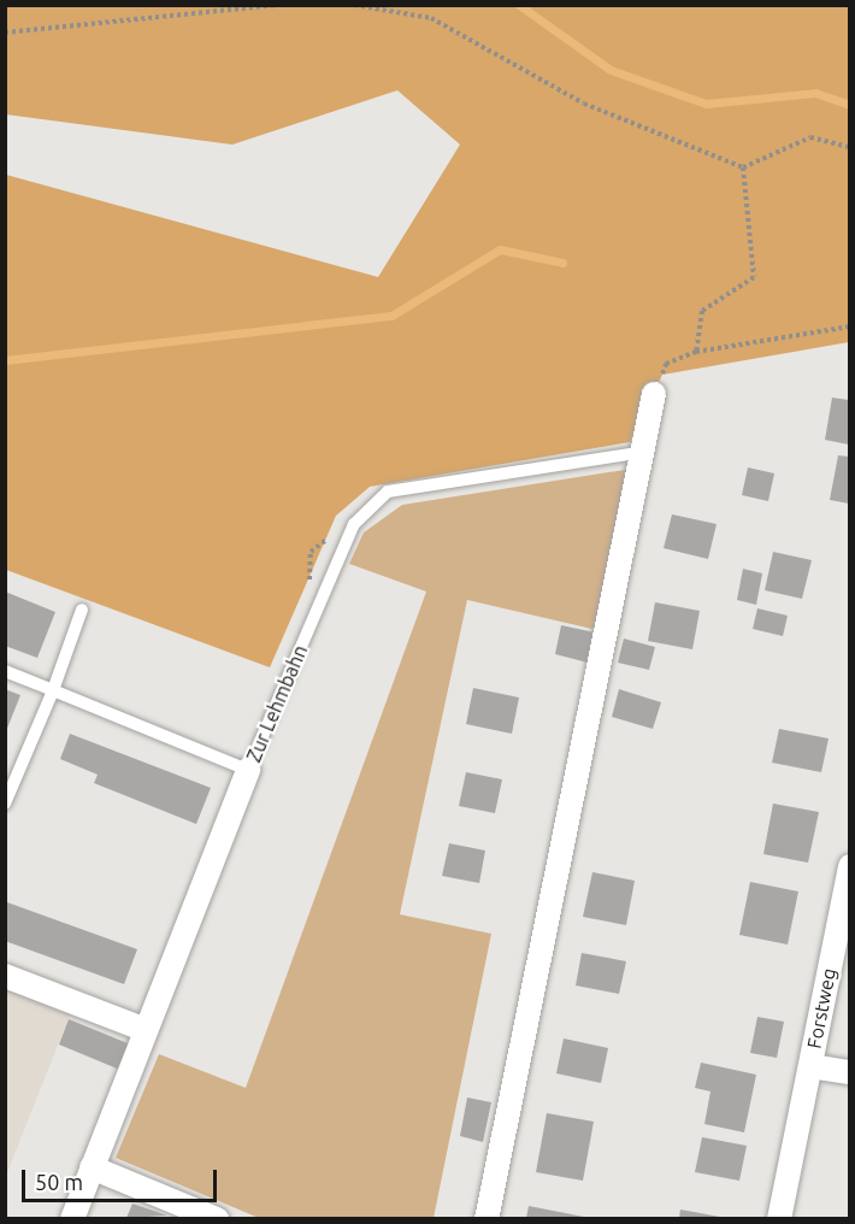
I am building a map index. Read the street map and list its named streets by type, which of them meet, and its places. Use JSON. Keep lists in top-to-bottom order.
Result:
{
  "streets": {
    "street": ["Zur Lehmbahn", "Forstweg"]
  },
  "scale_bar": "50 m"
}
